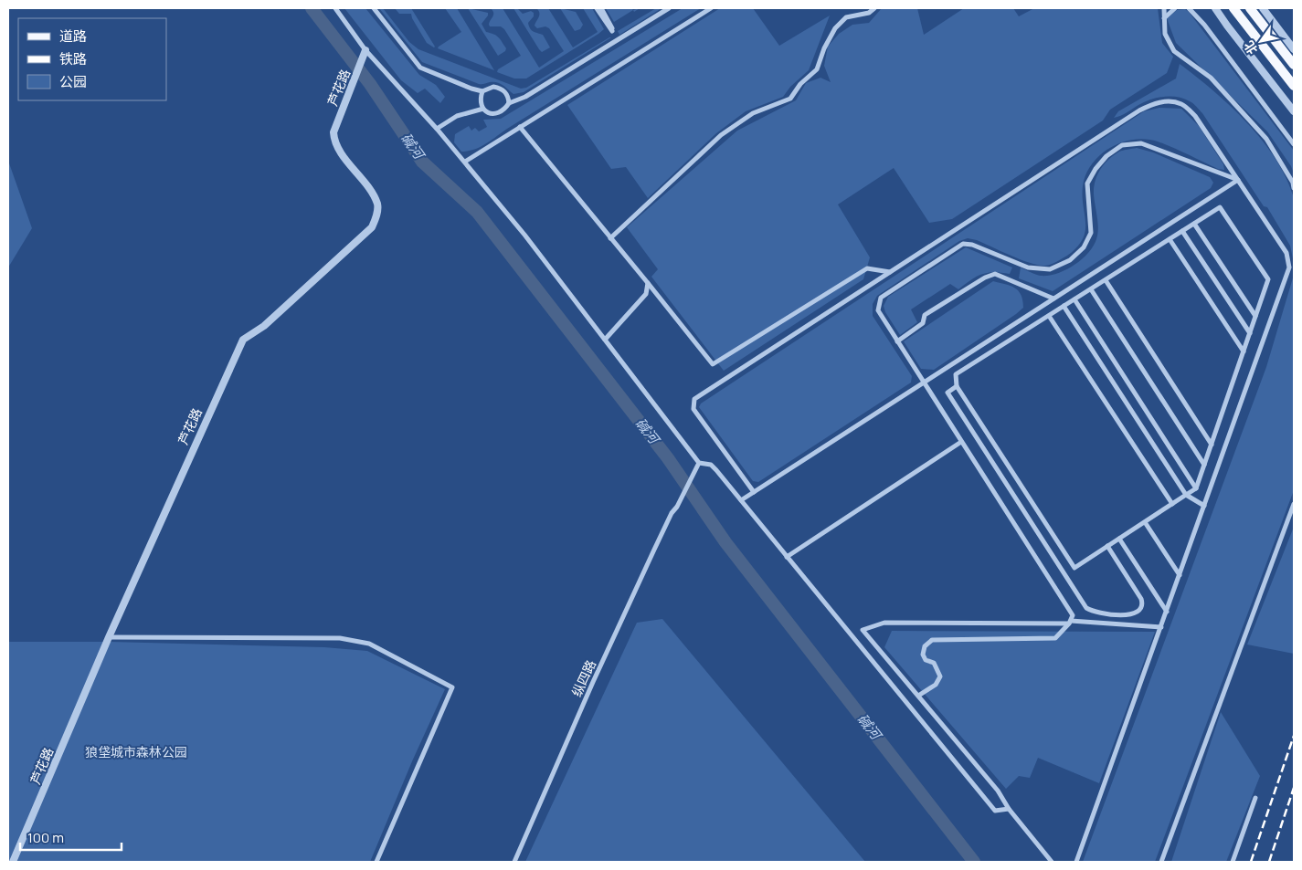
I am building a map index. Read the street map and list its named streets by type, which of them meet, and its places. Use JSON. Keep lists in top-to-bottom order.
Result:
{
  "streets": {
    "street": ["芦花路", "纵四路"]
  },
  "water": ["碱河"],
  "parks": ["狼垡城市森林公园"],
  "legend": ["道路", "铁路", "公园"],
  "scale_bar": "100 m",
  "north": "bottom left"
}
